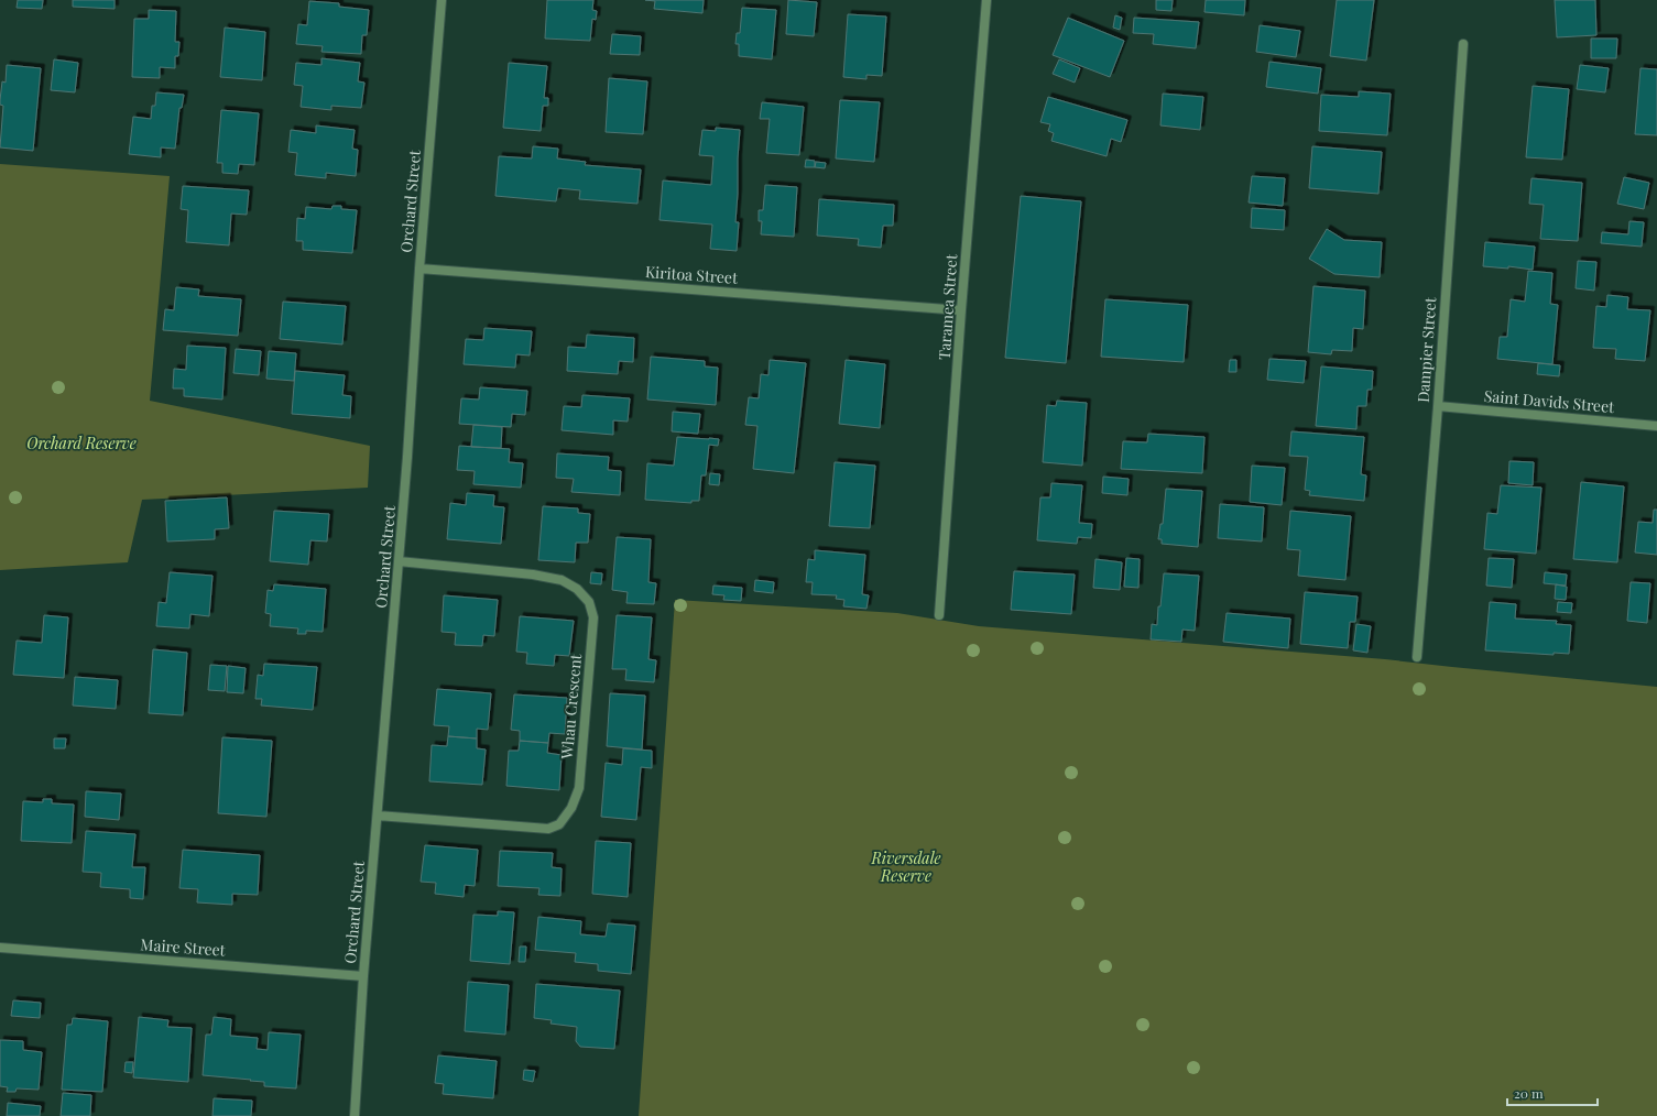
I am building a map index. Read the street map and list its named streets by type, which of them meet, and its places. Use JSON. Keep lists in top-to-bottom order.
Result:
{
  "streets": {
    "street": [
      "Orchard Street",
      "Kiritoa Street",
      "Taramea Street",
      "Dampier Street",
      "Saint Davids Street",
      "Whau Crescent",
      "Maire Street"
    ]
  },
  "crossings": [
    ["Orchard Street", "Kiritoa Street"],
    ["Orchard Street", "Whau Crescent"],
    ["Orchard Street", "Maire Street"],
    ["Kiritoa Street", "Taramea Street"],
    ["Dampier Street", "Saint Davids Street"]
  ],
  "parks": ["Orchard Reserve", "Riversdale Reserve"],
  "scale_bar": "20 m"
}
